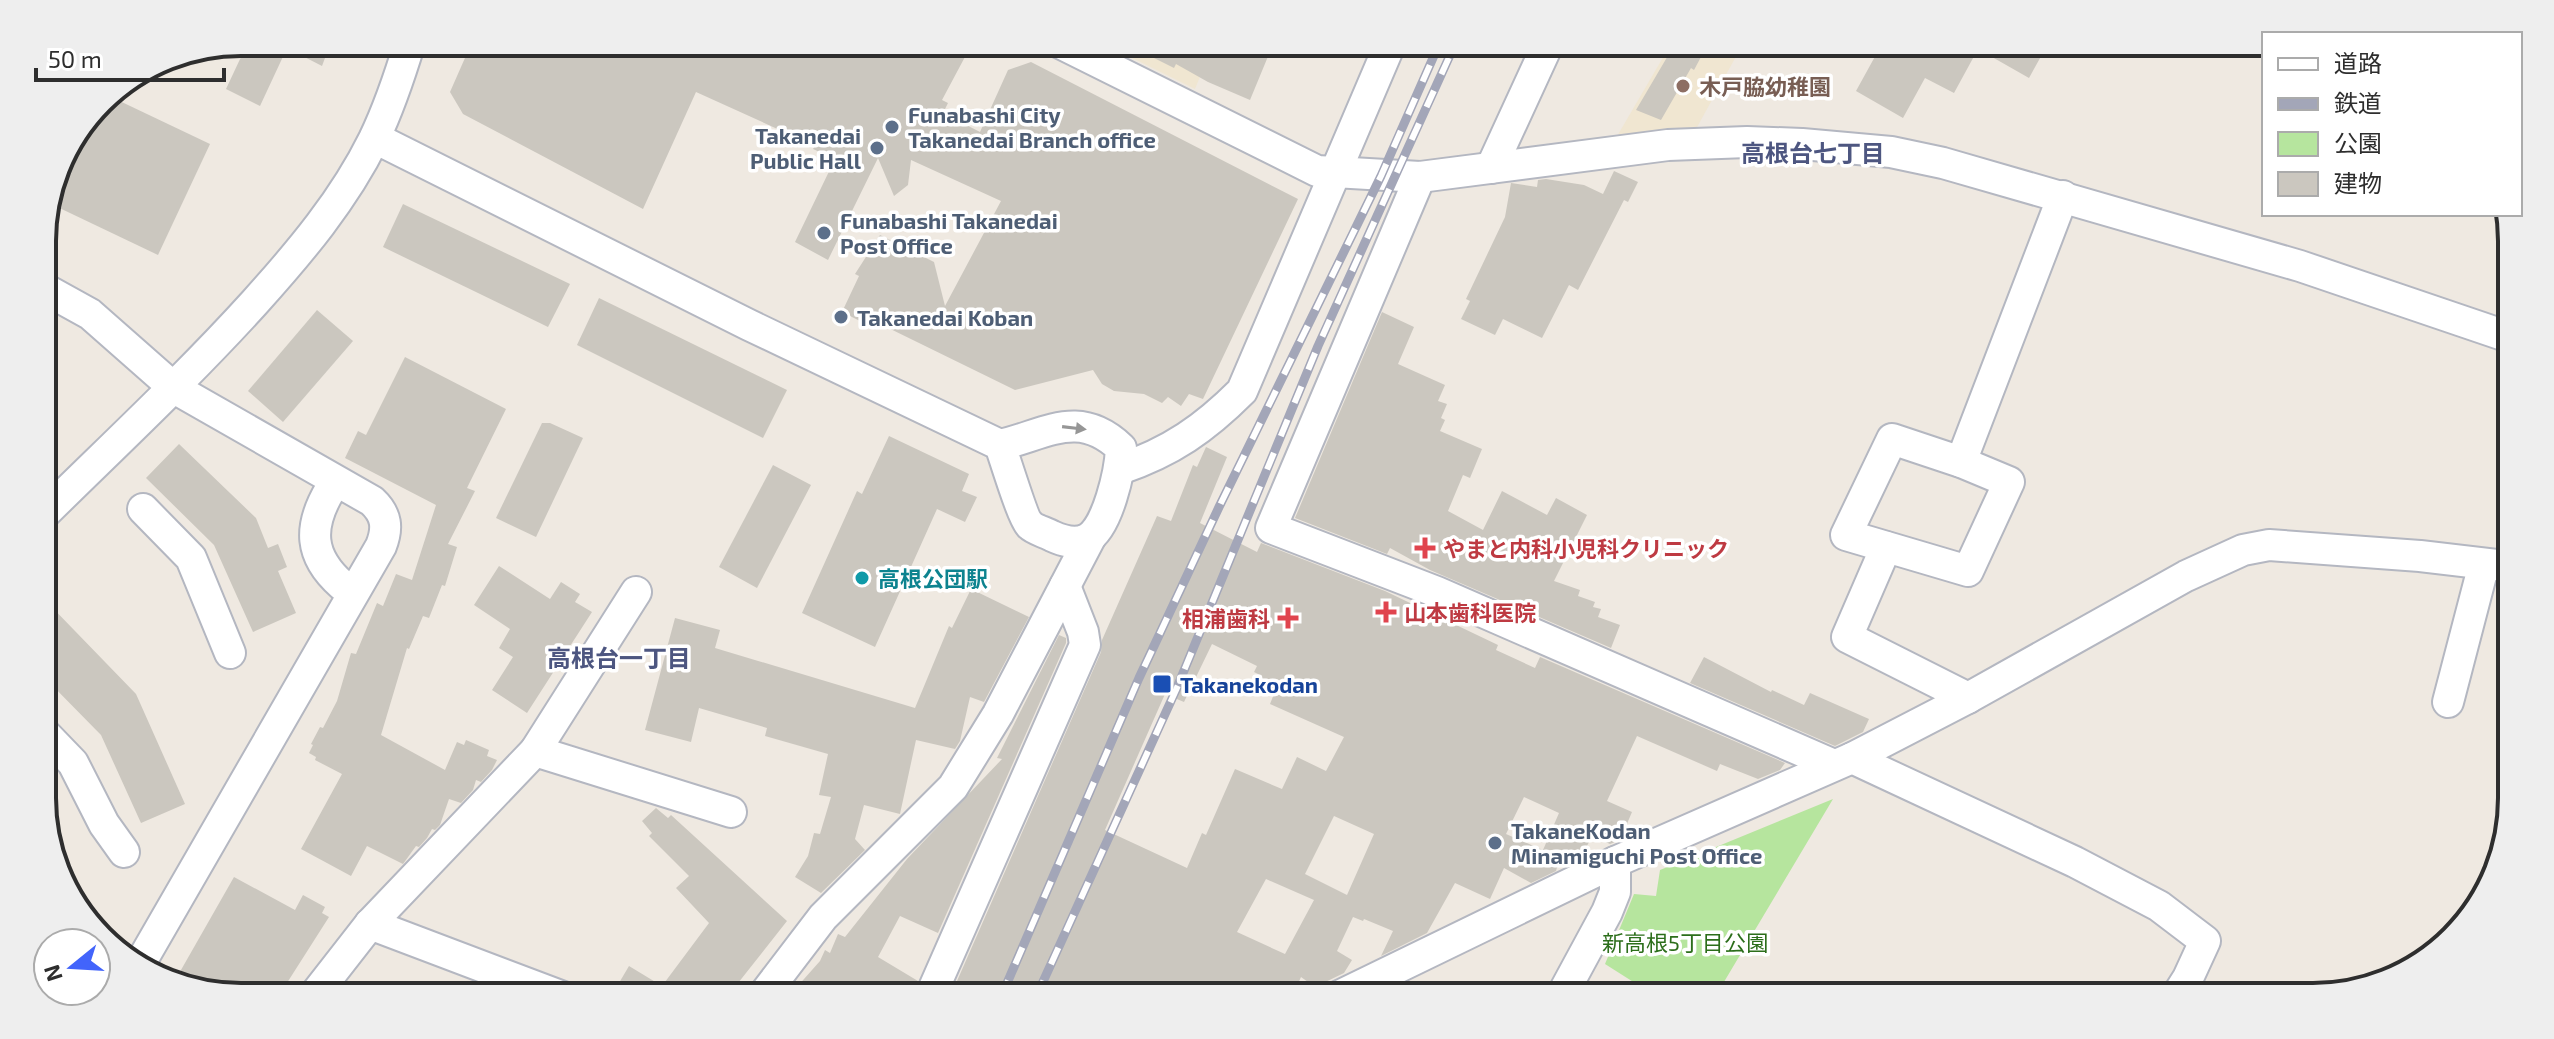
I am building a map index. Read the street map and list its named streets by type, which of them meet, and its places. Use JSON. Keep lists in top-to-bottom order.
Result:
{
  "districts": ["高根台七丁目", "高根台一丁目"],
  "parks": ["新高根5丁目公園"],
  "places": {
    "other": [
      "木戸脇幼稚園",
      "Funabashi City Takanedai Branch office",
      "Takanedai Public Hall",
      "Funabashi Takanedai Post Office",
      "Takanedai Koban",
      "高根公団駅",
      "TakaneKodan Minamiguchi Post Office"
    ],
    "health": ["やまと内科小児科クリニック", "山本歯科医院", "相浦歯科"],
    "transit": ["Takanekodan"]
  },
  "legend": [
    "道路",
    "鉄道",
    "公園",
    "建物"
  ],
  "scale_bar": "50 m",
  "north": "left"
}
